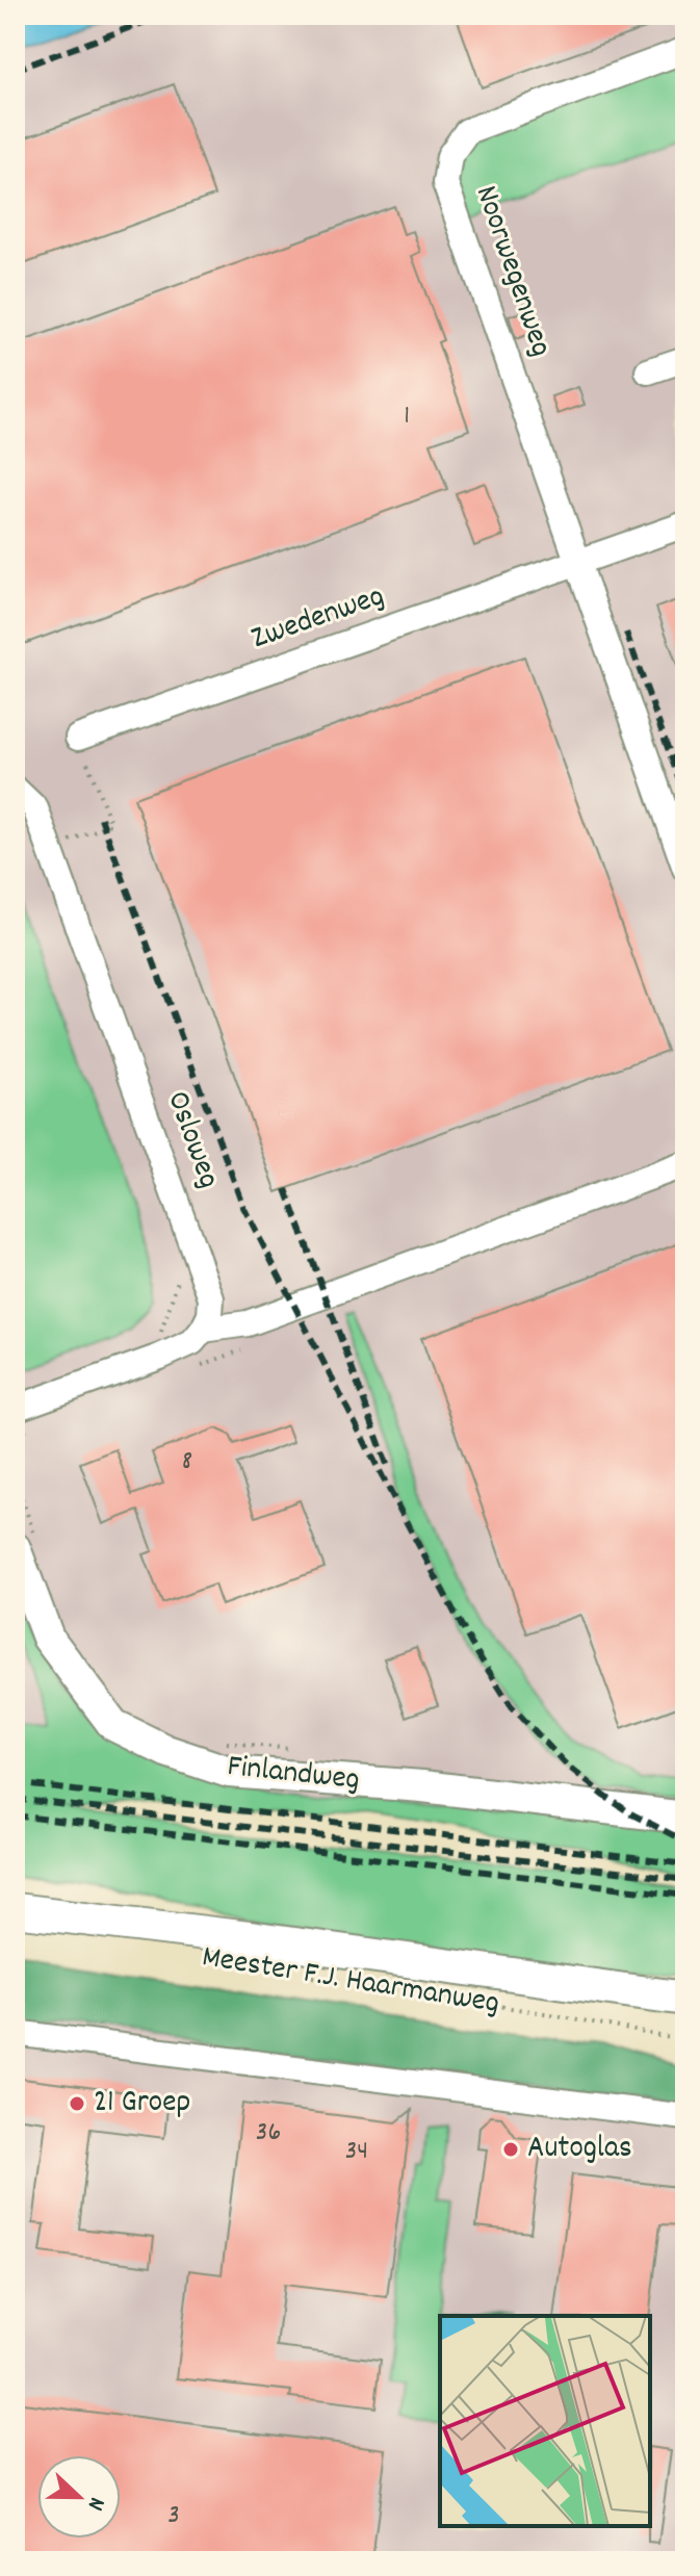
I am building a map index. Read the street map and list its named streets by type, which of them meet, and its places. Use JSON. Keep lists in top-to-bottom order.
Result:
{
  "streets": {
    "main road": ["Meester F.J. Haarmanweg"],
    "street": [
      "Noorwegenweg",
      "Zwedenweg",
      "Osloweg",
      "Finlandweg"
    ]
  },
  "crossings": [
    ["Noorwegenweg", "Zwedenweg"]
  ],
  "places": ["21 Groep", "Autoglas"],
  "house_numbers": [
    "1",
    "8",
    "36",
    "34",
    "3"
  ],
  "north": "right"
}
